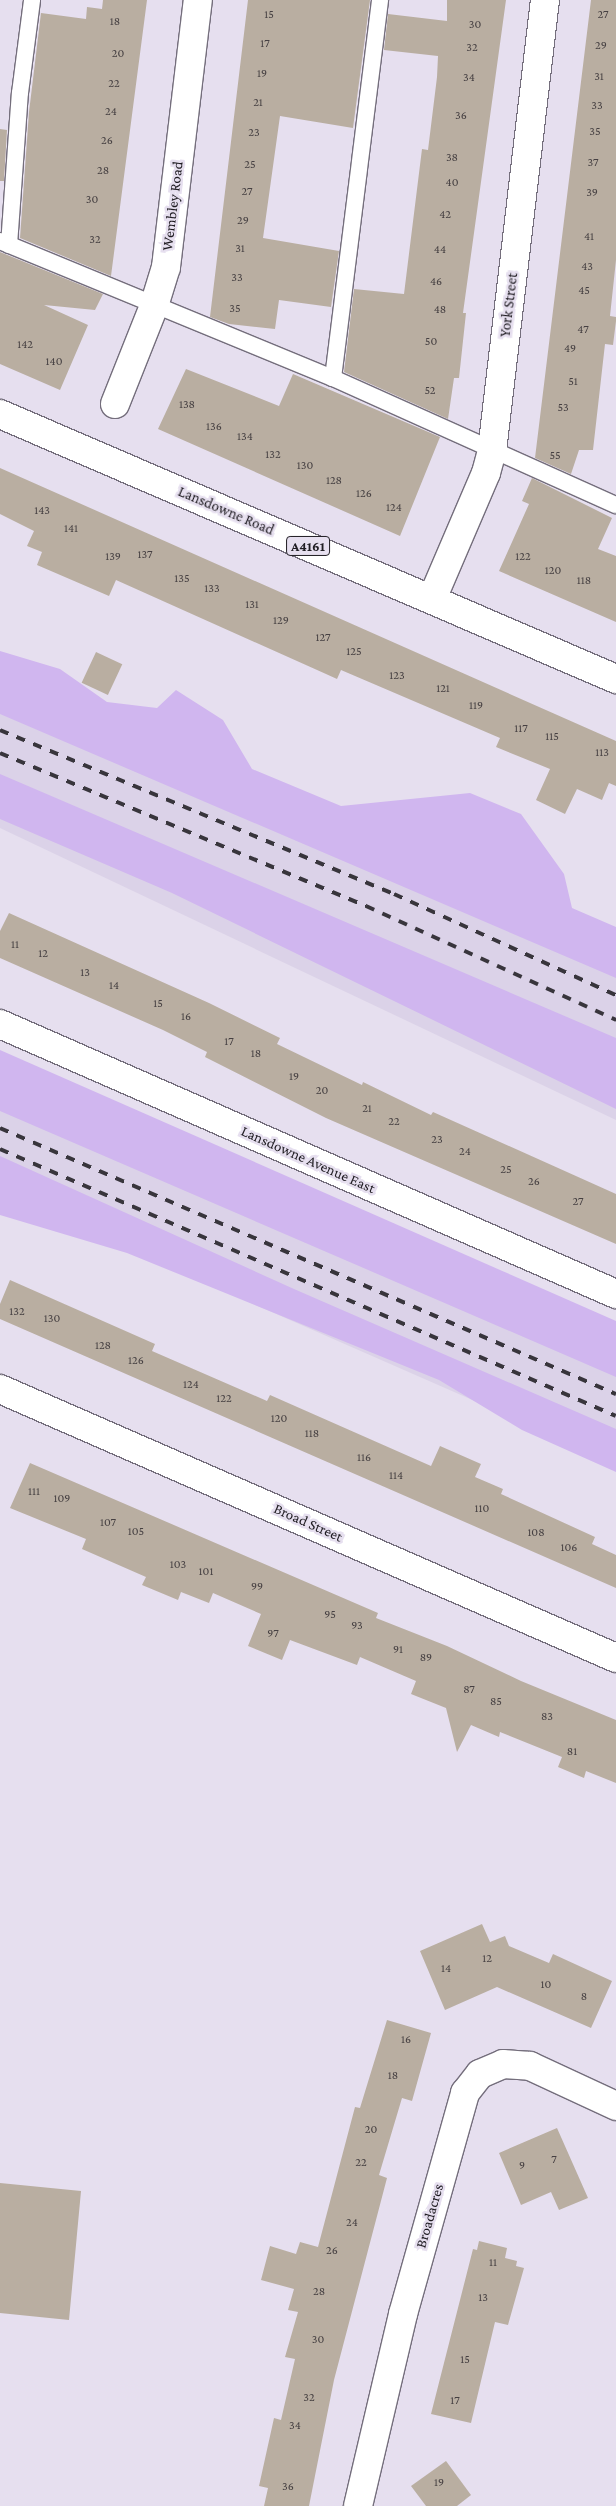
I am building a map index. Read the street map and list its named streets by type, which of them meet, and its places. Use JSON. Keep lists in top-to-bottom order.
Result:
{
  "streets": {
    "street": [
      "Wembley Road",
      "York Street",
      "Lansdowne Road",
      "A4161",
      "Lansdowne Avenue East",
      "Broad Street",
      "Broadacres"
    ]
  },
  "crossings": [
    ["York Street", "Lansdowne Road"]
  ],
  "house_numbers": [
    "15",
    "27",
    "18",
    "30",
    "17",
    "29",
    "32",
    "20",
    "19",
    "31",
    "34",
    "22",
    "21",
    "33",
    "24",
    "36",
    "35",
    "23",
    "26",
    "38",
    "37",
    "25",
    "28",
    "40",
    "27",
    "39",
    "30",
    "42",
    "29",
    "41",
    "32",
    "31",
    "44",
    "43",
    "33",
    "46",
    "45",
    "35",
    "48",
    "47",
    "50",
    "142",
    "49",
    "140",
    "51",
    "52",
    "138",
    "53",
    "136",
    "134",
    "132",
    "55",
    "130",
    "128",
    "126",
    "124",
    "143",
    "141",
    "137",
    "139",
    "122",
    "120",
    "135",
    "118",
    "133",
    "131",
    "129",
    "127",
    "125",
    "123",
    "121",
    "119",
    "117",
    "115",
    "113",
    "11",
    "12",
    "13",
    "14",
    "15",
    "16",
    "17",
    "18",
    "19",
    "20",
    "21",
    "22",
    "23",
    "24",
    "25",
    "26",
    "27",
    "132",
    "130",
    "128",
    "126",
    "124",
    "122",
    "120",
    "118",
    "116",
    "114",
    "111",
    "109",
    "110",
    "107",
    "105",
    "108",
    "106",
    "103",
    "101",
    "99",
    "95",
    "93",
    "97",
    "91",
    "89",
    "87",
    "85",
    "83",
    "81",
    "12",
    "14",
    "10",
    "8",
    "16",
    "18",
    "20",
    "7",
    "22",
    "9",
    "24",
    "26",
    "11",
    "28",
    "13",
    "30",
    "15",
    "32",
    "17",
    "34",
    "19",
    "36"
  ]
}
